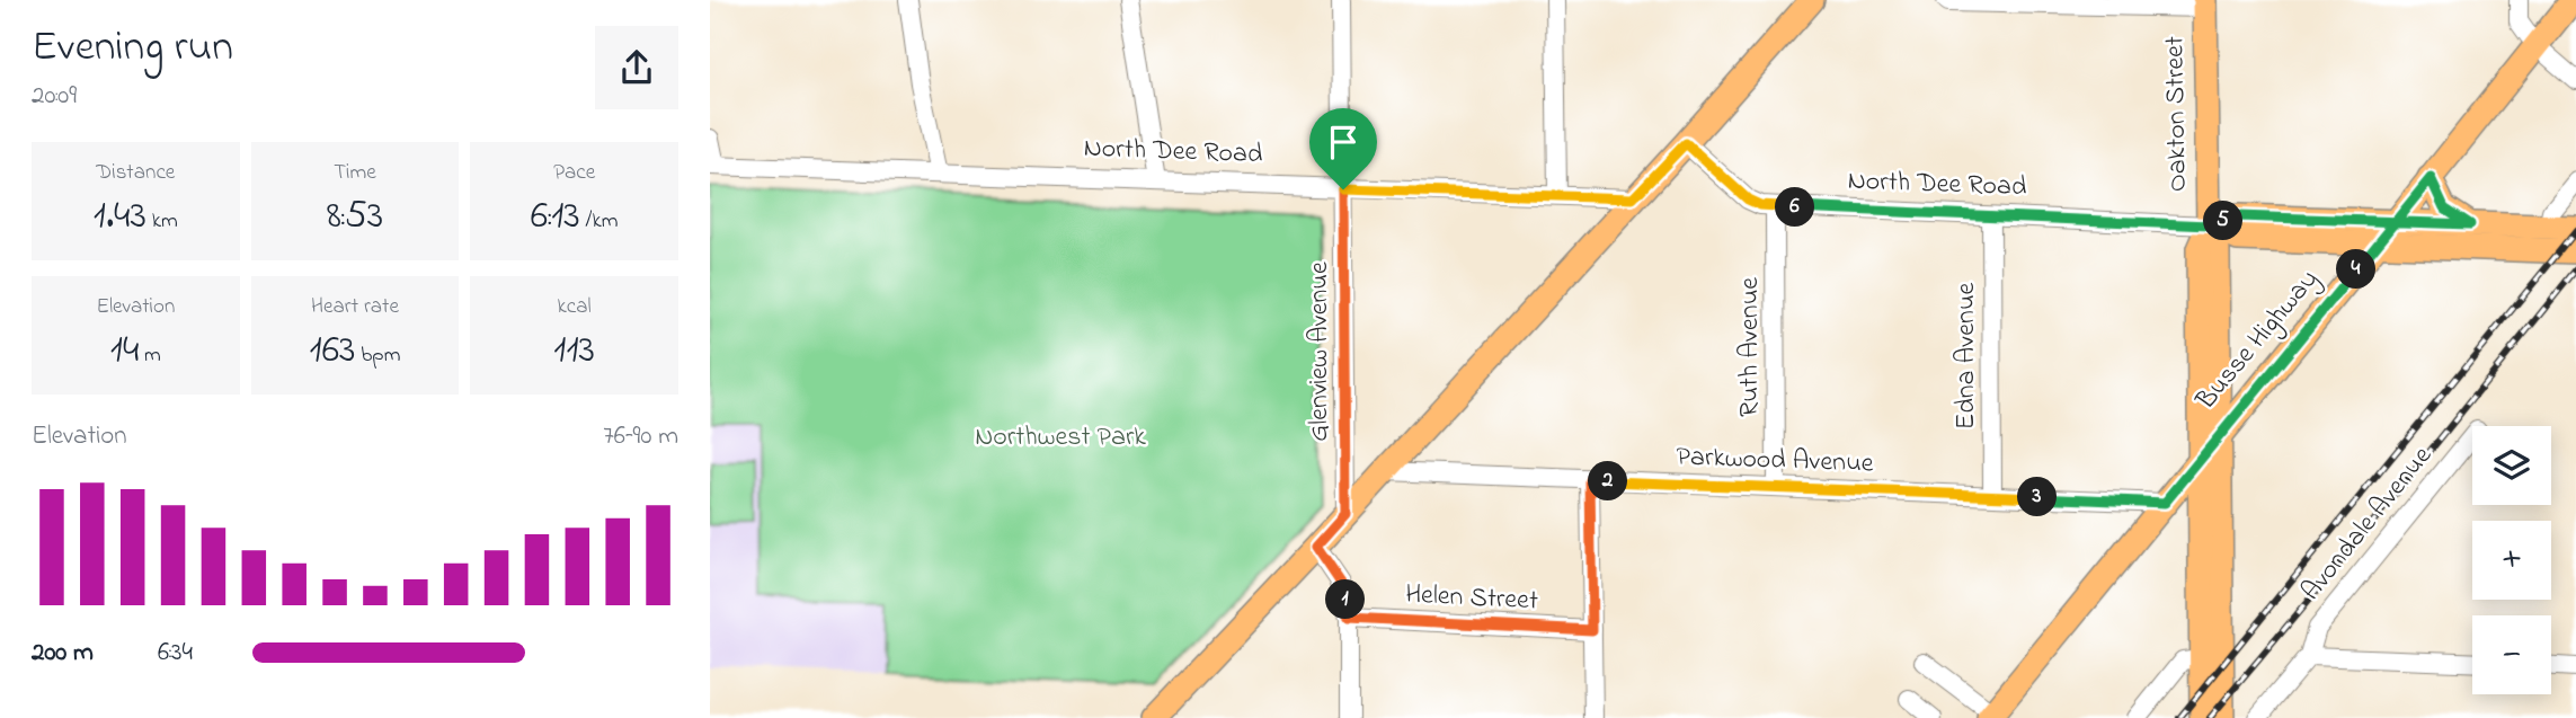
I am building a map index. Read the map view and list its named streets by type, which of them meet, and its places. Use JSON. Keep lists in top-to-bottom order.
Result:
{
  "streets": {
    "main road": ["Oakton Street", "North Dee Road", "Busse Highway"],
    "street": [
      "Ruth Avenue",
      "Glenview Avenue",
      "Edna Avenue",
      "Parkwood Avenue",
      "Avondale Avenue",
      "Helen Street"
    ]
  },
  "crossings": [
    ["Oakton Street", "North Dee Road"],
    ["Oakton Street", "Busse Highway"],
    ["North Dee Road", "Busse Highway"],
    ["North Dee Road", "Ruth Avenue"],
    ["North Dee Road", "Glenview Avenue"],
    ["North Dee Road", "Edna Avenue"],
    ["Busse Highway", "Parkwood Avenue"],
    ["Ruth Avenue", "Parkwood Avenue"],
    ["Edna Avenue", "Parkwood Avenue"]
  ],
  "parks": ["Northwest Park"],
  "page": {
    "heading": ["Evening run", "20:09"],
    "stats": [
      ["Distance", "1.43 km"],
      ["Time", "8:53"],
      ["Pace", "6:13 /km"],
      ["Elevation", "14 m"],
      ["Heart rate", "163 bpm"],
      ["kcal", "113"]
    ],
    "pins": [
      "6",
      "5",
      "4",
      "2",
      "3",
      "1"
    ],
    "chart": ["Elevation", "76–90 m"],
    "map_buttons": ["+", "−"],
    "list": [
      {
        "name": "200 m",
        "note": "6:34"
      }
    ]
  }
}
